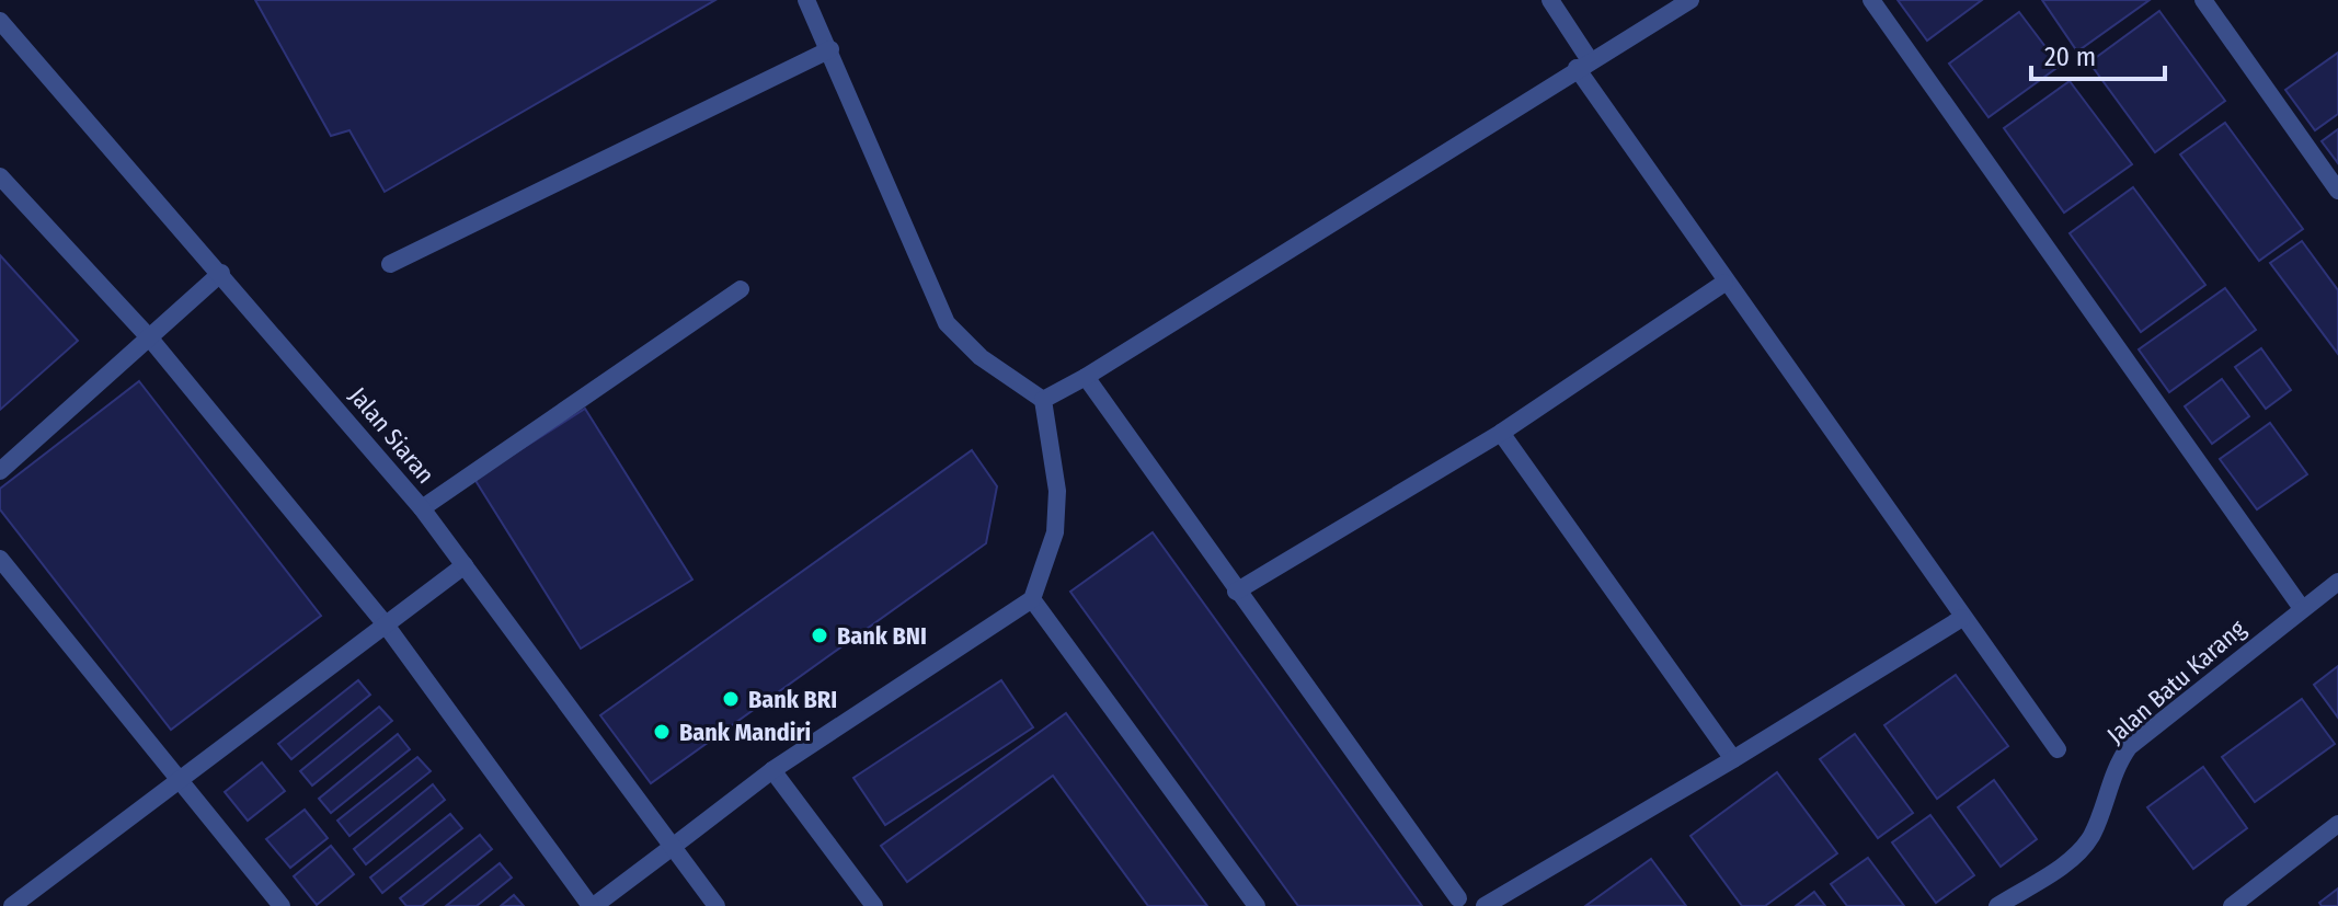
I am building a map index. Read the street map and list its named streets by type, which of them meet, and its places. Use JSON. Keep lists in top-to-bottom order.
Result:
{
  "streets": {
    "street": ["Jalan Siaran", "Jalan Batu Karang"]
  },
  "places": ["Bank BNI", "Bank BRI", "Bank Mandiri"],
  "scale_bar": "20 m"
}
